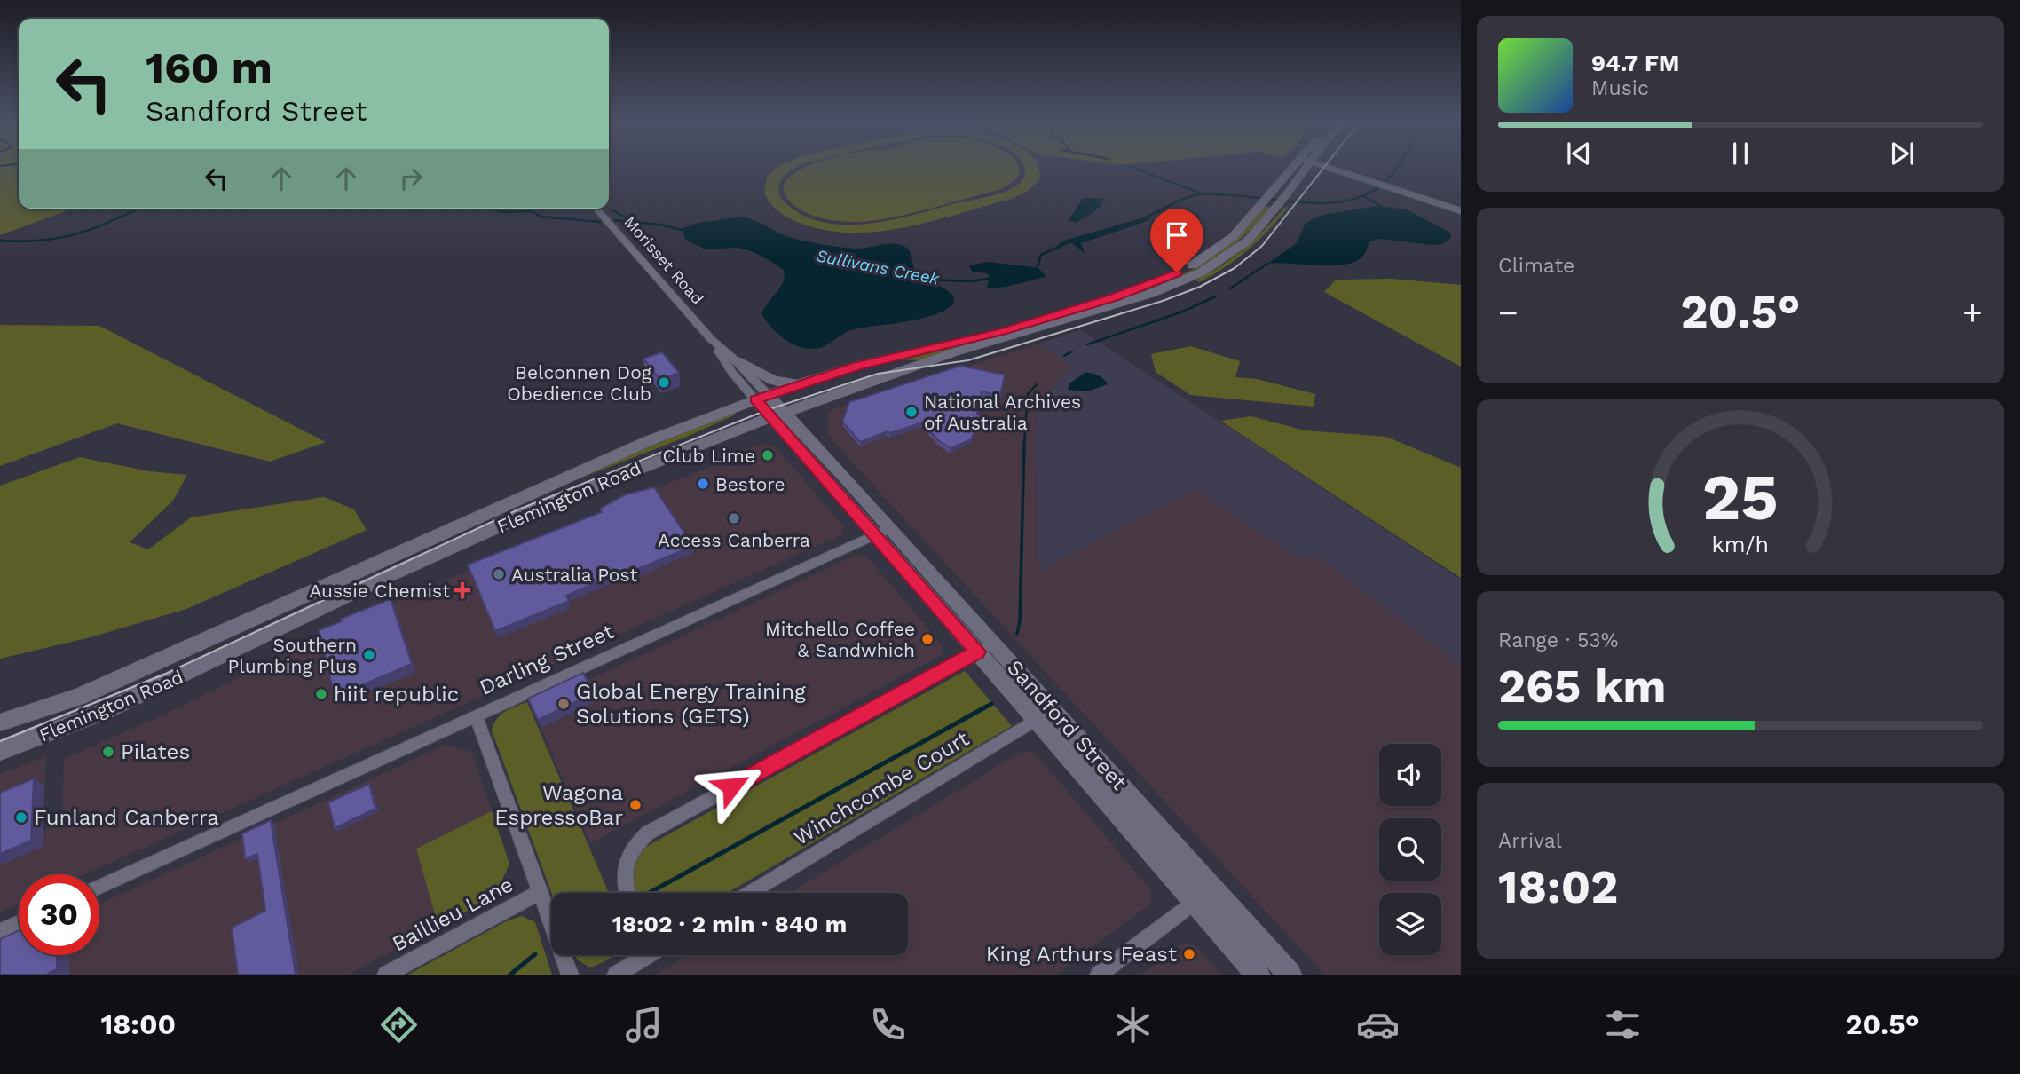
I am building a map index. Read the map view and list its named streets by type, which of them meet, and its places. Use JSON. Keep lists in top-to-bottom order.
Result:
{
  "streets": {
    "main road": ["Morisset Road", "Flemington Road", "Sandford Street"],
    "street": ["Darling Street", "Winchcombe Court", "Baillieu Lane"]
  },
  "crossings": [
    ["Morisset Road", "Flemington Road"],
    ["Morisset Road", "Sandford Street"],
    ["Flemington Road", "Sandford Street"],
    ["Darling Street", "Sandford Street"],
    ["Sandford Street", "Winchcombe Court"]
  ],
  "water": ["Sullivans Creek"],
  "places": {
    "other": [
      "Belconnen Dog Obedience Club",
      "National Archives of Australia",
      "Club Lime",
      "Bestore",
      "Access Canberra",
      "Australia Post",
      "Mitchello Coffee & Sandwhich",
      "Southern Plumbing Plus",
      "hiit republic",
      "Global Energy Training Solutions (GETS)",
      "Pilates",
      "Wagona EspressoBar",
      "Funland Canberra",
      "King Arthurs Feast"
    ],
    "health": ["Aussie Chemist"]
  },
  "page": {
    "turn": ["160 m", "Sandford Street"],
    "song": ["94.7 FM", "Music"],
    "tile": [
      "Climate",
      ["Range · 53%", "265 km"],
      ["Arrival", "18:02"]
    ],
    "heat": ["−", "20.5°", "+"],
    "limit": "30",
    "trip": "18:02 · 2 min · 840 m",
    "tabs": ["18:00", "20.5°"],
    "gauge": ["25", "km/h"]
  }
}
